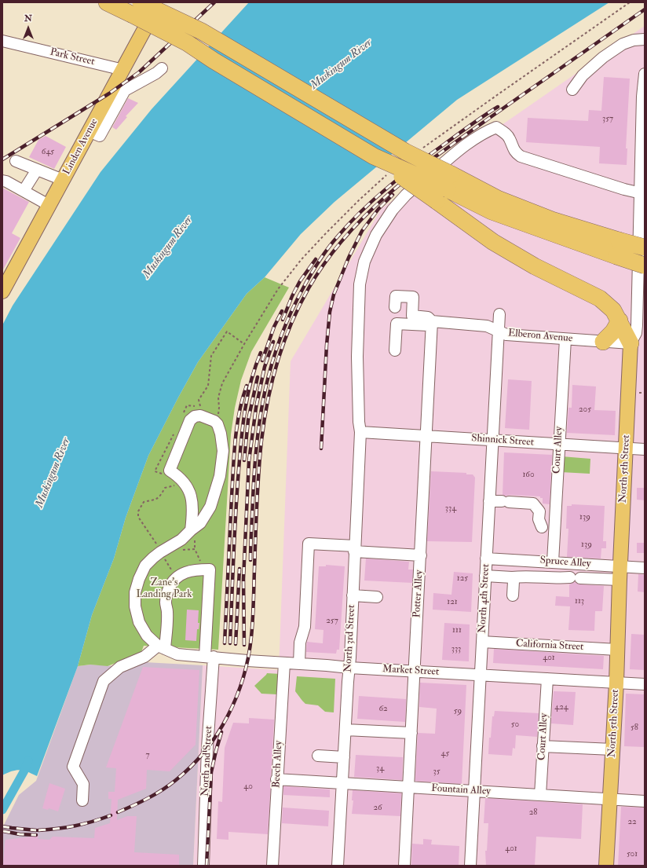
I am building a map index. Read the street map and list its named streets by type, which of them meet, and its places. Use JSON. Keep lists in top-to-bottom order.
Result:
{
  "streets": {
    "main road": ["Linden Avenue", "North 5th Street"],
    "street": [
      "Park Street",
      "Elberon Avenue",
      "Shinnick Street",
      "Court Alley",
      "Spruce Alley",
      "Potter Alley",
      "North 4th Street",
      "North 3rd Street",
      "California Street",
      "Market Street",
      "North 2nd Street",
      "Beech Alley",
      "Fountain Alley"
    ]
  },
  "crossings": [
    ["Park Street", "Linden Avenue"],
    ["Elberon Avenue", "Court Alley"],
    ["Elberon Avenue", "North 5th Street"],
    ["Elberon Avenue", "Potter Alley"],
    ["Elberon Avenue", "North 4th Street"],
    ["Shinnick Street", "Court Alley"],
    ["Shinnick Street", "North 5th Street"],
    ["Shinnick Street", "Potter Alley"],
    ["Shinnick Street", "North 4th Street"],
    ["Shinnick Street", "North 3rd Street"],
    ["Court Alley", "Spruce Alley"],
    ["Court Alley", "Market Street"],
    ["Court Alley", "Fountain Alley"],
    ["North 5th Street", "Spruce Alley"],
    ["North 5th Street", "North 3rd Street"],
    ["North 5th Street", "California Street"],
    ["North 5th Street", "Market Street"],
    ["North 5th Street", "Fountain Alley"],
    ["Spruce Alley", "North 4th Street"],
    ["Potter Alley", "Market Street"],
    ["Potter Alley", "Fountain Alley"],
    ["North 4th Street", "California Street"],
    ["North 4th Street", "Market Street"],
    ["North 4th Street", "Fountain Alley"],
    ["North 3rd Street", "Market Street"],
    ["North 3rd Street", "Fountain Alley"],
    ["Market Street", "North 2nd Street"],
    ["Market Street", "Beech Alley"],
    ["Beech Alley", "Fountain Alley"]
  ],
  "water": ["Muskingum River"],
  "parks": ["Zane's Landing Park"],
  "house_numbers": [
    "357",
    "645",
    "205",
    "160",
    "334",
    "139",
    "139",
    "125",
    "113",
    "121",
    "257",
    "111",
    "333",
    "401",
    "424",
    "62",
    "59",
    "50",
    "58",
    "45",
    "7",
    "34",
    "35",
    "40",
    "26",
    "28",
    "22",
    "401",
    "501"
  ],
  "north": "top"
}
